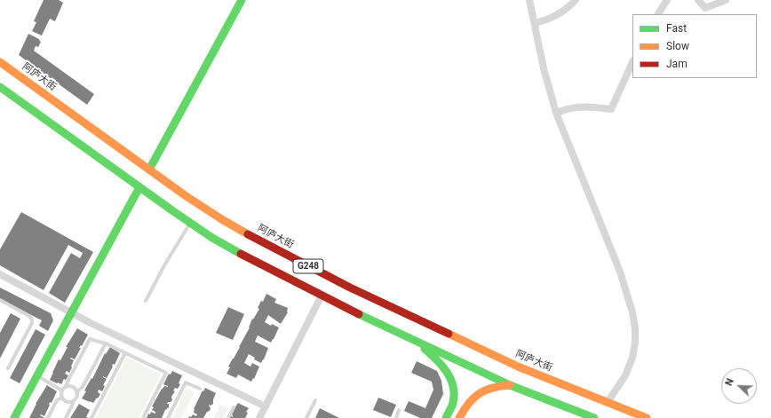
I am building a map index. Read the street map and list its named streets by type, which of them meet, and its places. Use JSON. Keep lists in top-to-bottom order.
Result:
{
  "streets": {
    "main road": ["阿庐大街", "G248"]
  },
  "legend": ["Fast", "Slow", "Jam"],
  "north": "top left"
}
